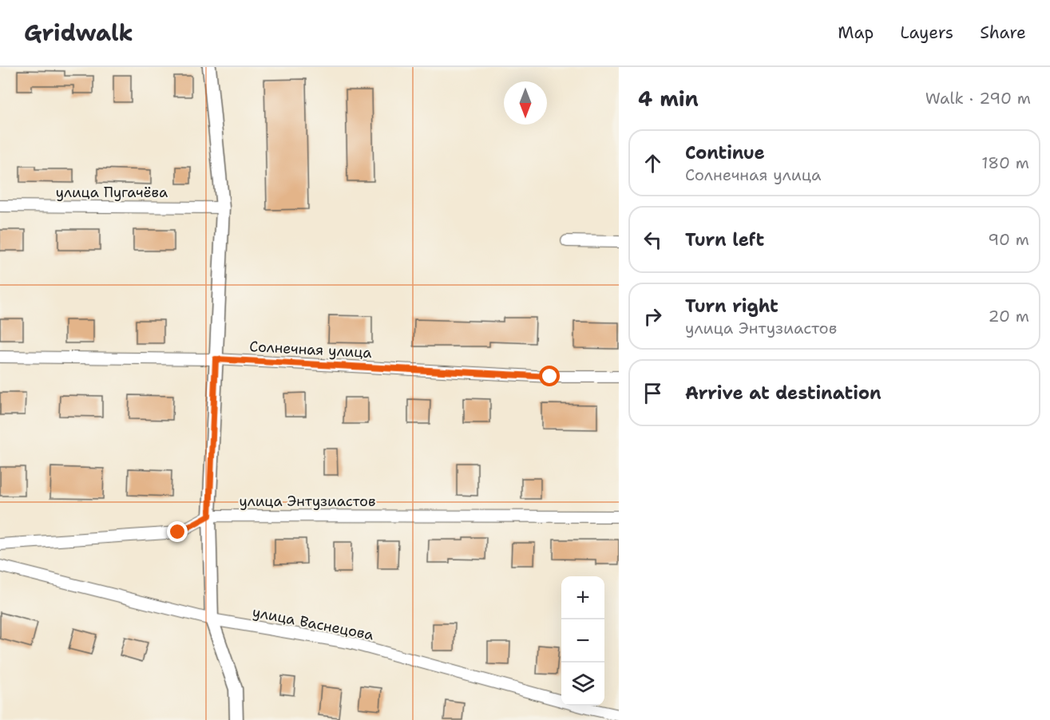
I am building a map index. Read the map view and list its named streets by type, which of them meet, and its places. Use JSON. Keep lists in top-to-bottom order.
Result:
{
  "streets": {
    "street": [
      "улица Пугачёва",
      "Солнечная улица",
      "улица Энтузиастов",
      "улица Васнецова"
    ]
  },
  "north": "bottom",
  "page": {
    "header": "Gridwalk",
    "nav": ["Map", "Layers", "Share"],
    "heading": ["4 min", "Walk · 290 m"],
    "list": [
      ["Continue", "Солнечная улица", "180 m"],
      ["Turn left", "90 m"],
      ["Turn right", "улица Энтузиастов", "20 m"],
      "Arrive at destination"
    ],
    "map_buttons": ["+", "−"]
  }
}
